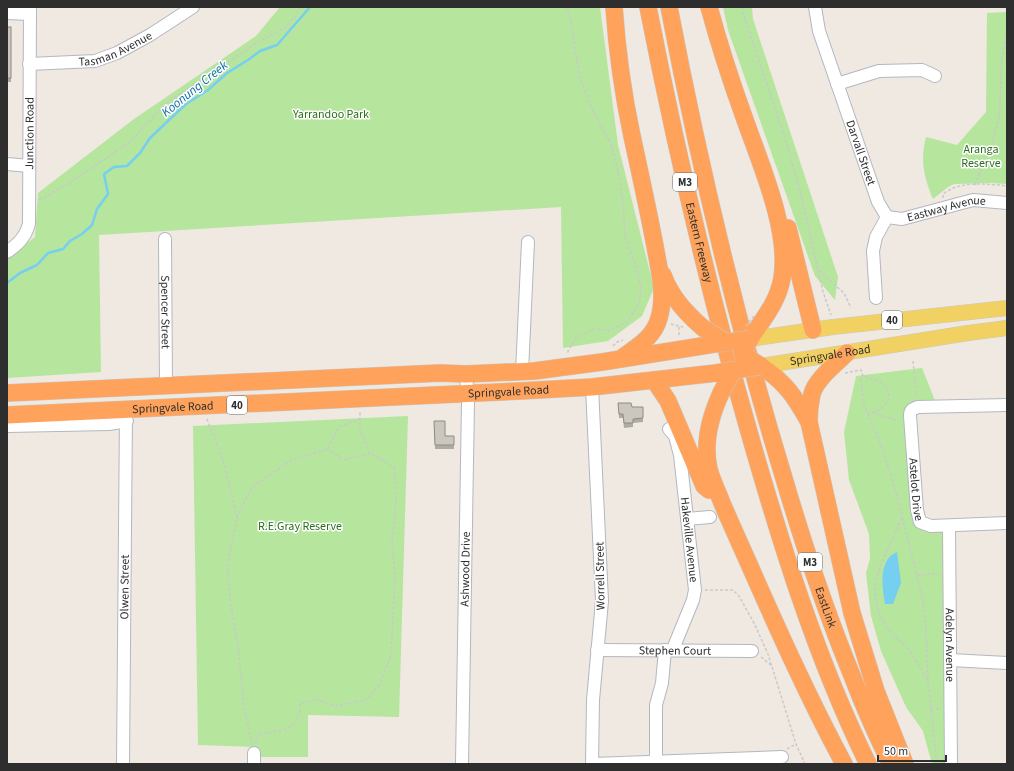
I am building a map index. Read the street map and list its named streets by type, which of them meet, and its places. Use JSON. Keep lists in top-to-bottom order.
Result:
{
  "streets": {
    "highway": [
      "M3",
      "Eastern Freeway",
      "40",
      "Springvale Road",
      "EastLink"
    ],
    "street": [
      "Tasman Avenue",
      "Junction Road",
      "Darvall Street",
      "Eastway Avenue",
      "Spencer Street",
      "Astelot Drive",
      "Hakeville Avenue",
      "Ashwood Drive",
      "Worrell Street",
      "Olwen Street",
      "Adelyn Avenue",
      "Stephen Court"
    ]
  },
  "crossings": [
    ["Tasman Avenue", "Junction Road"],
    ["Darvall Street", "Eastway Avenue"],
    ["Eastern Freeway", "Springvale Road"],
    ["Eastern Freeway", "EastLink"],
    ["Spencer Street", "Springvale Road"],
    ["Springvale Road", "Ashwood Drive"],
    ["Springvale Road", "Worrell Street"],
    ["Springvale Road", "Olwen Street"],
    ["Springvale Road", "EastLink"],
    ["Astelot Drive", "Adelyn Avenue"],
    ["Hakeville Avenue", "Stephen Court"],
    ["Worrell Street", "Stephen Court"]
  ],
  "water": ["Koonung Creek"],
  "parks": ["Yarrandoo Park", "Aranga Reserve", "R.E.Gray Reserve"],
  "scale_bar": "50 m"
}
